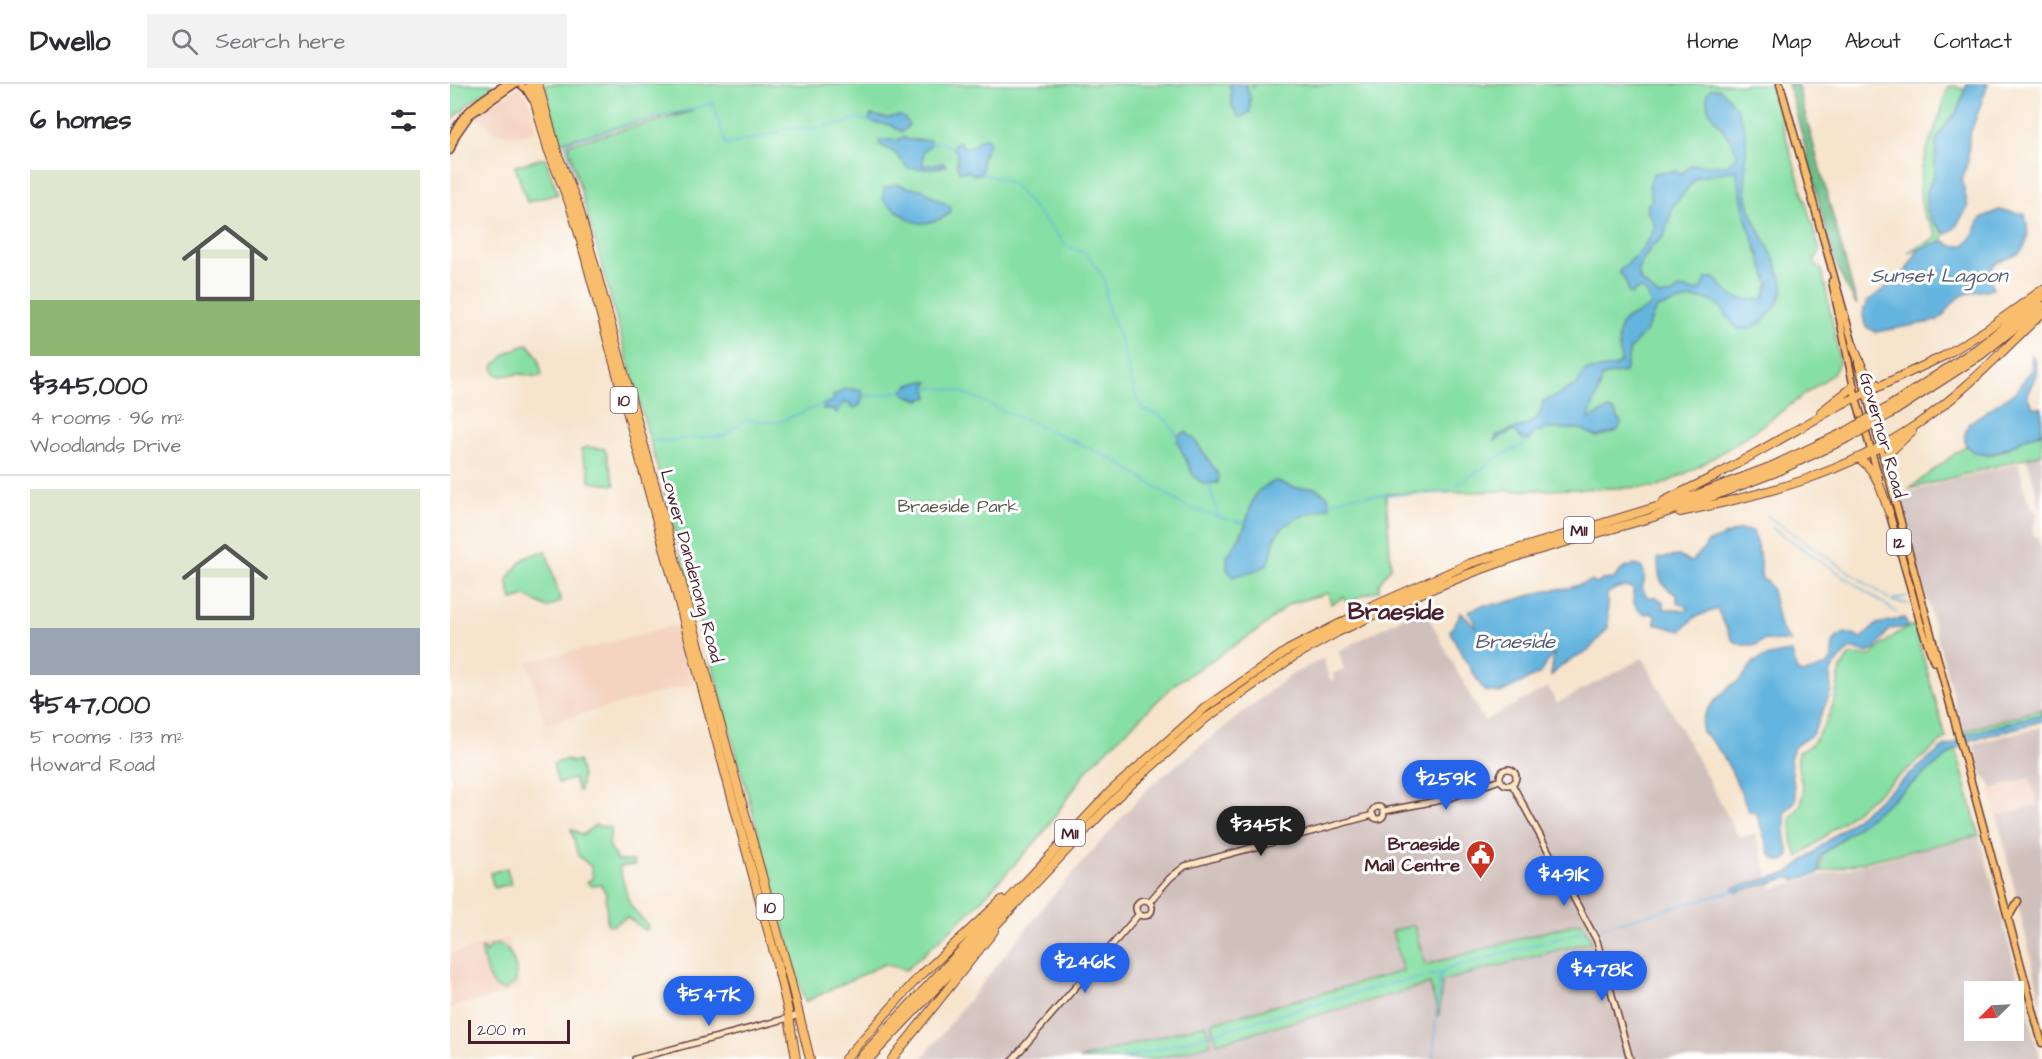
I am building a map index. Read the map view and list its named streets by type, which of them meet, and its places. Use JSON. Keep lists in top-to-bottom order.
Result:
{
  "streets": {
    "highway": ["10", "M11", "Lower Dandenong Road"],
    "main road": ["Governor Road", "12"]
  },
  "districts": ["Braeside"],
  "water": ["Sunset Lagoon", "Braeside"],
  "parks": ["Braeside Park"],
  "places": {
    "public building": ["Braeside Mail Centre"]
  },
  "scale_bar": "200 m",
  "north": "bottom left",
  "page": {
    "header": "Dwello",
    "search": "Search here",
    "nav": [
      "Home",
      "Map",
      "About",
      "Contact"
    ],
    "heading": "6 homes",
    "list": [
      {
        "name": "$345,000",
        "note": "4 rooms · 96 m² · Woodlands Drive"
      },
      {
        "name": "$547,000",
        "note": "5 rooms · 133 m² · Howard Road"
      }
    ],
    "price": [
      "$259K",
      "$345K",
      "$491K",
      "$246K",
      "$478K",
      "$547K"
    ],
    "scale": "200 m"
  }
}
